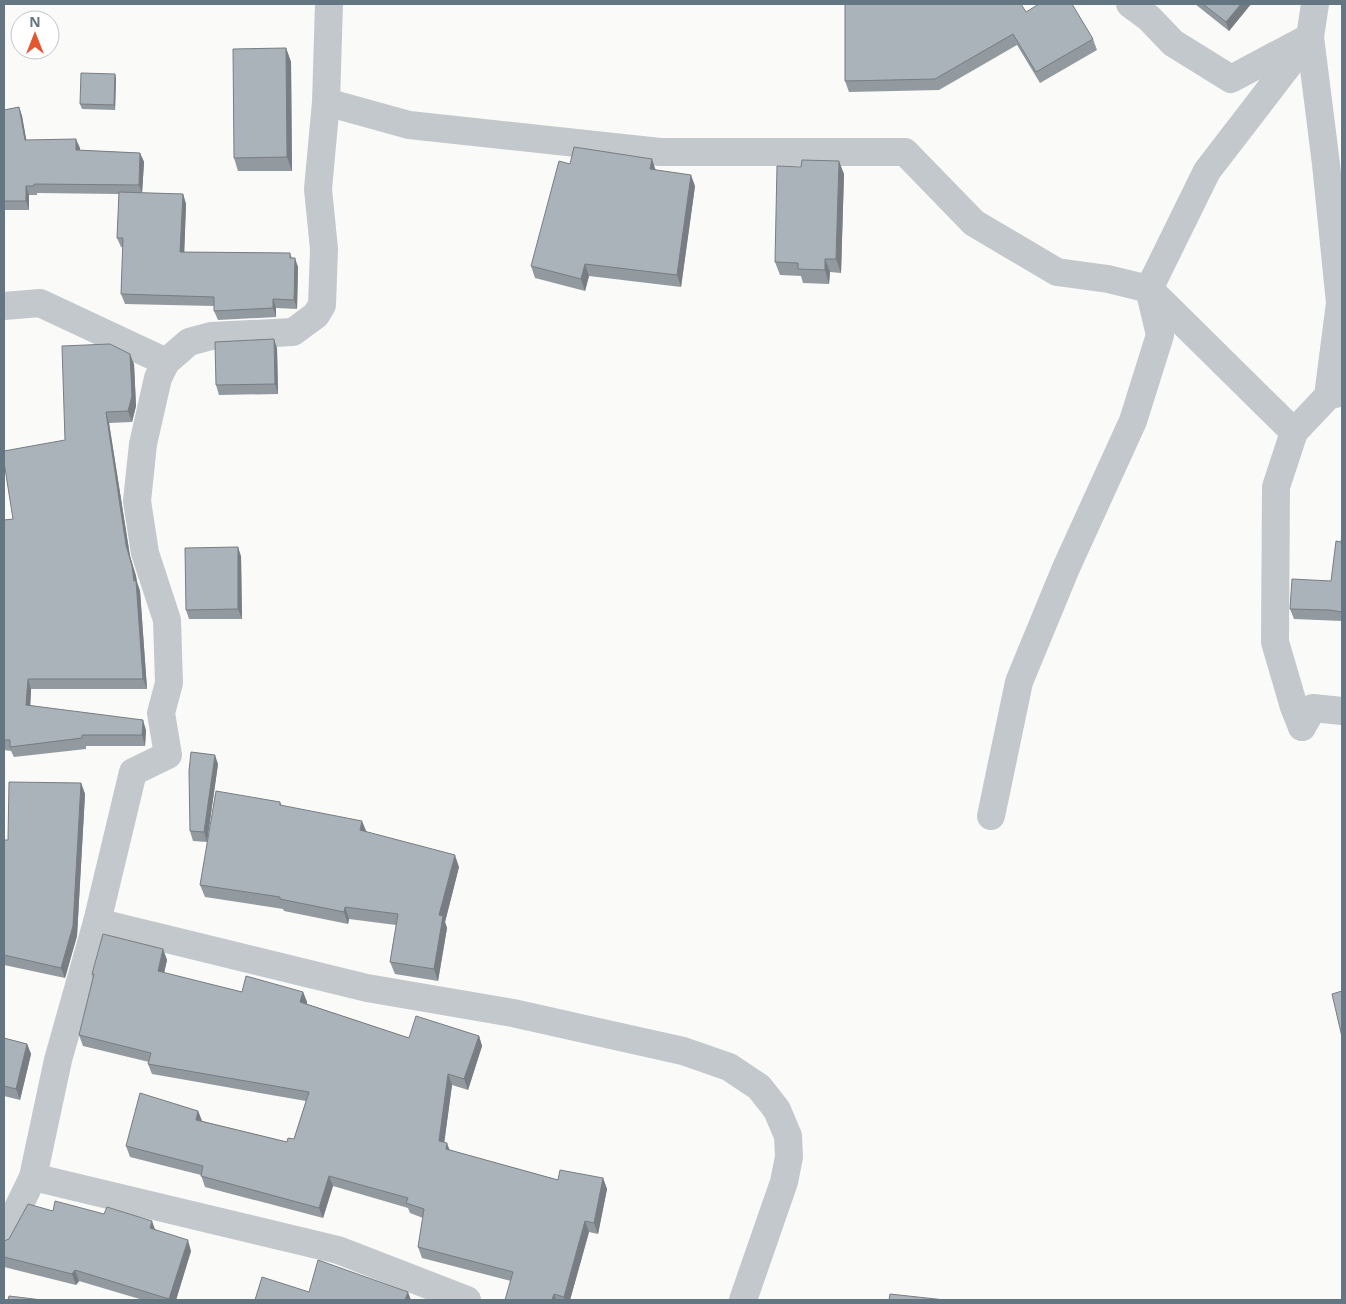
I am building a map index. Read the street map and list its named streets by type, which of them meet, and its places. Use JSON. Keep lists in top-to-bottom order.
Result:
{
  "north": "top"
}
